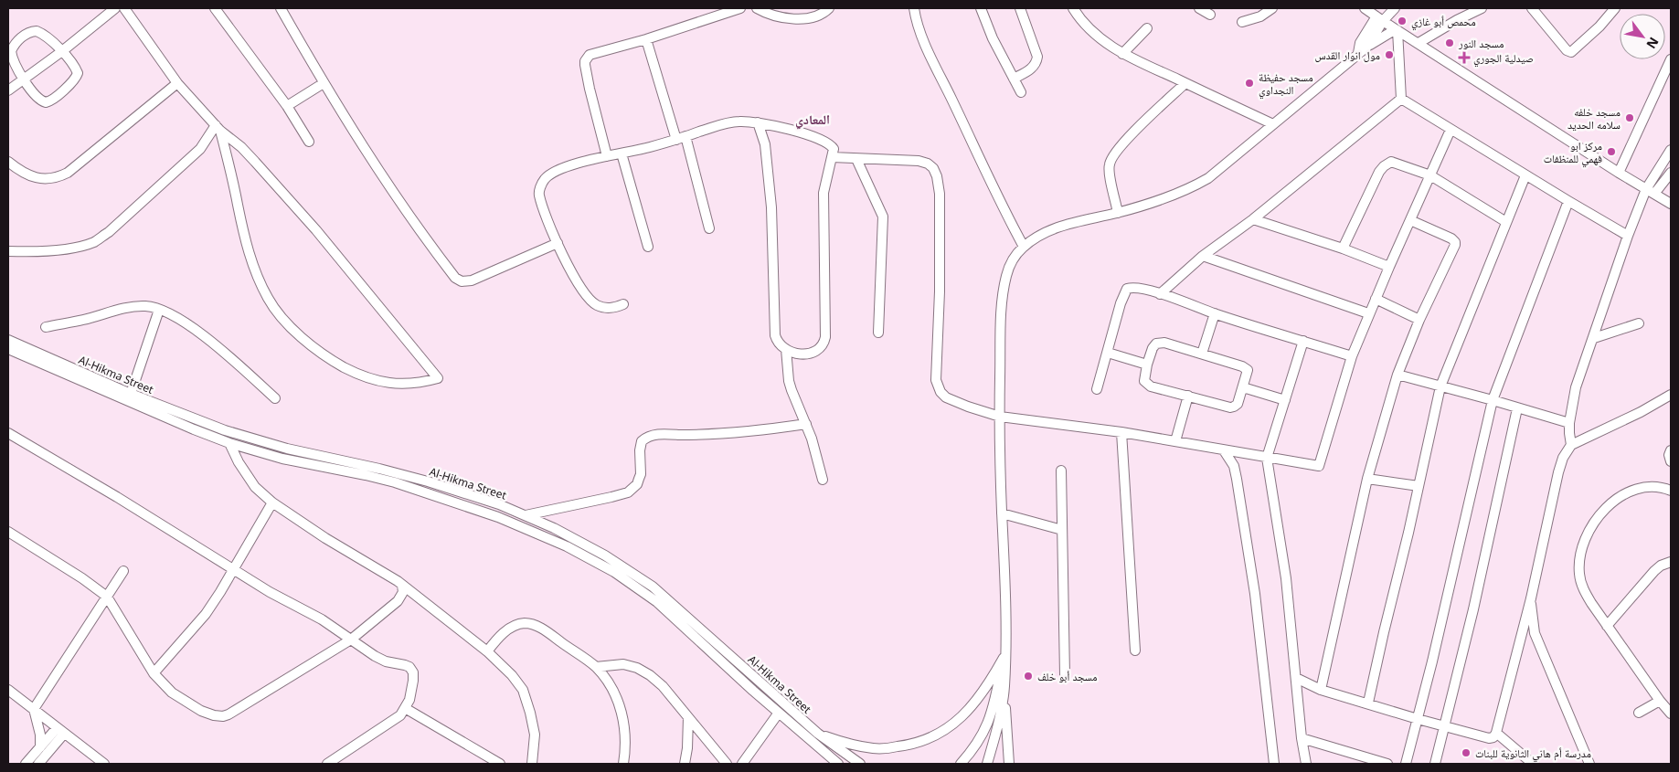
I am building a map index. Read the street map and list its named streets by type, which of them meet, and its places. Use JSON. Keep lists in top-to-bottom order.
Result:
{
  "streets": {
    "street": ["Al-Hikma Street"]
  },
  "districts": ["المعادي"],
  "places": {
    "other": [
      "محمص أبو غازي",
      "مسجد النور",
      "مول انوار القدس",
      "مسجد حفيظة النجداوي",
      "مسجد خلفه سلامه الحديد",
      "مركز ابو فهمي للمنظفات",
      "مسجد أبو خلف",
      "مدرسة أم هاني الثانوية للبنات"
    ],
    "health": ["صيدلية الجوري"]
  },
  "north": "bottom right"
}
